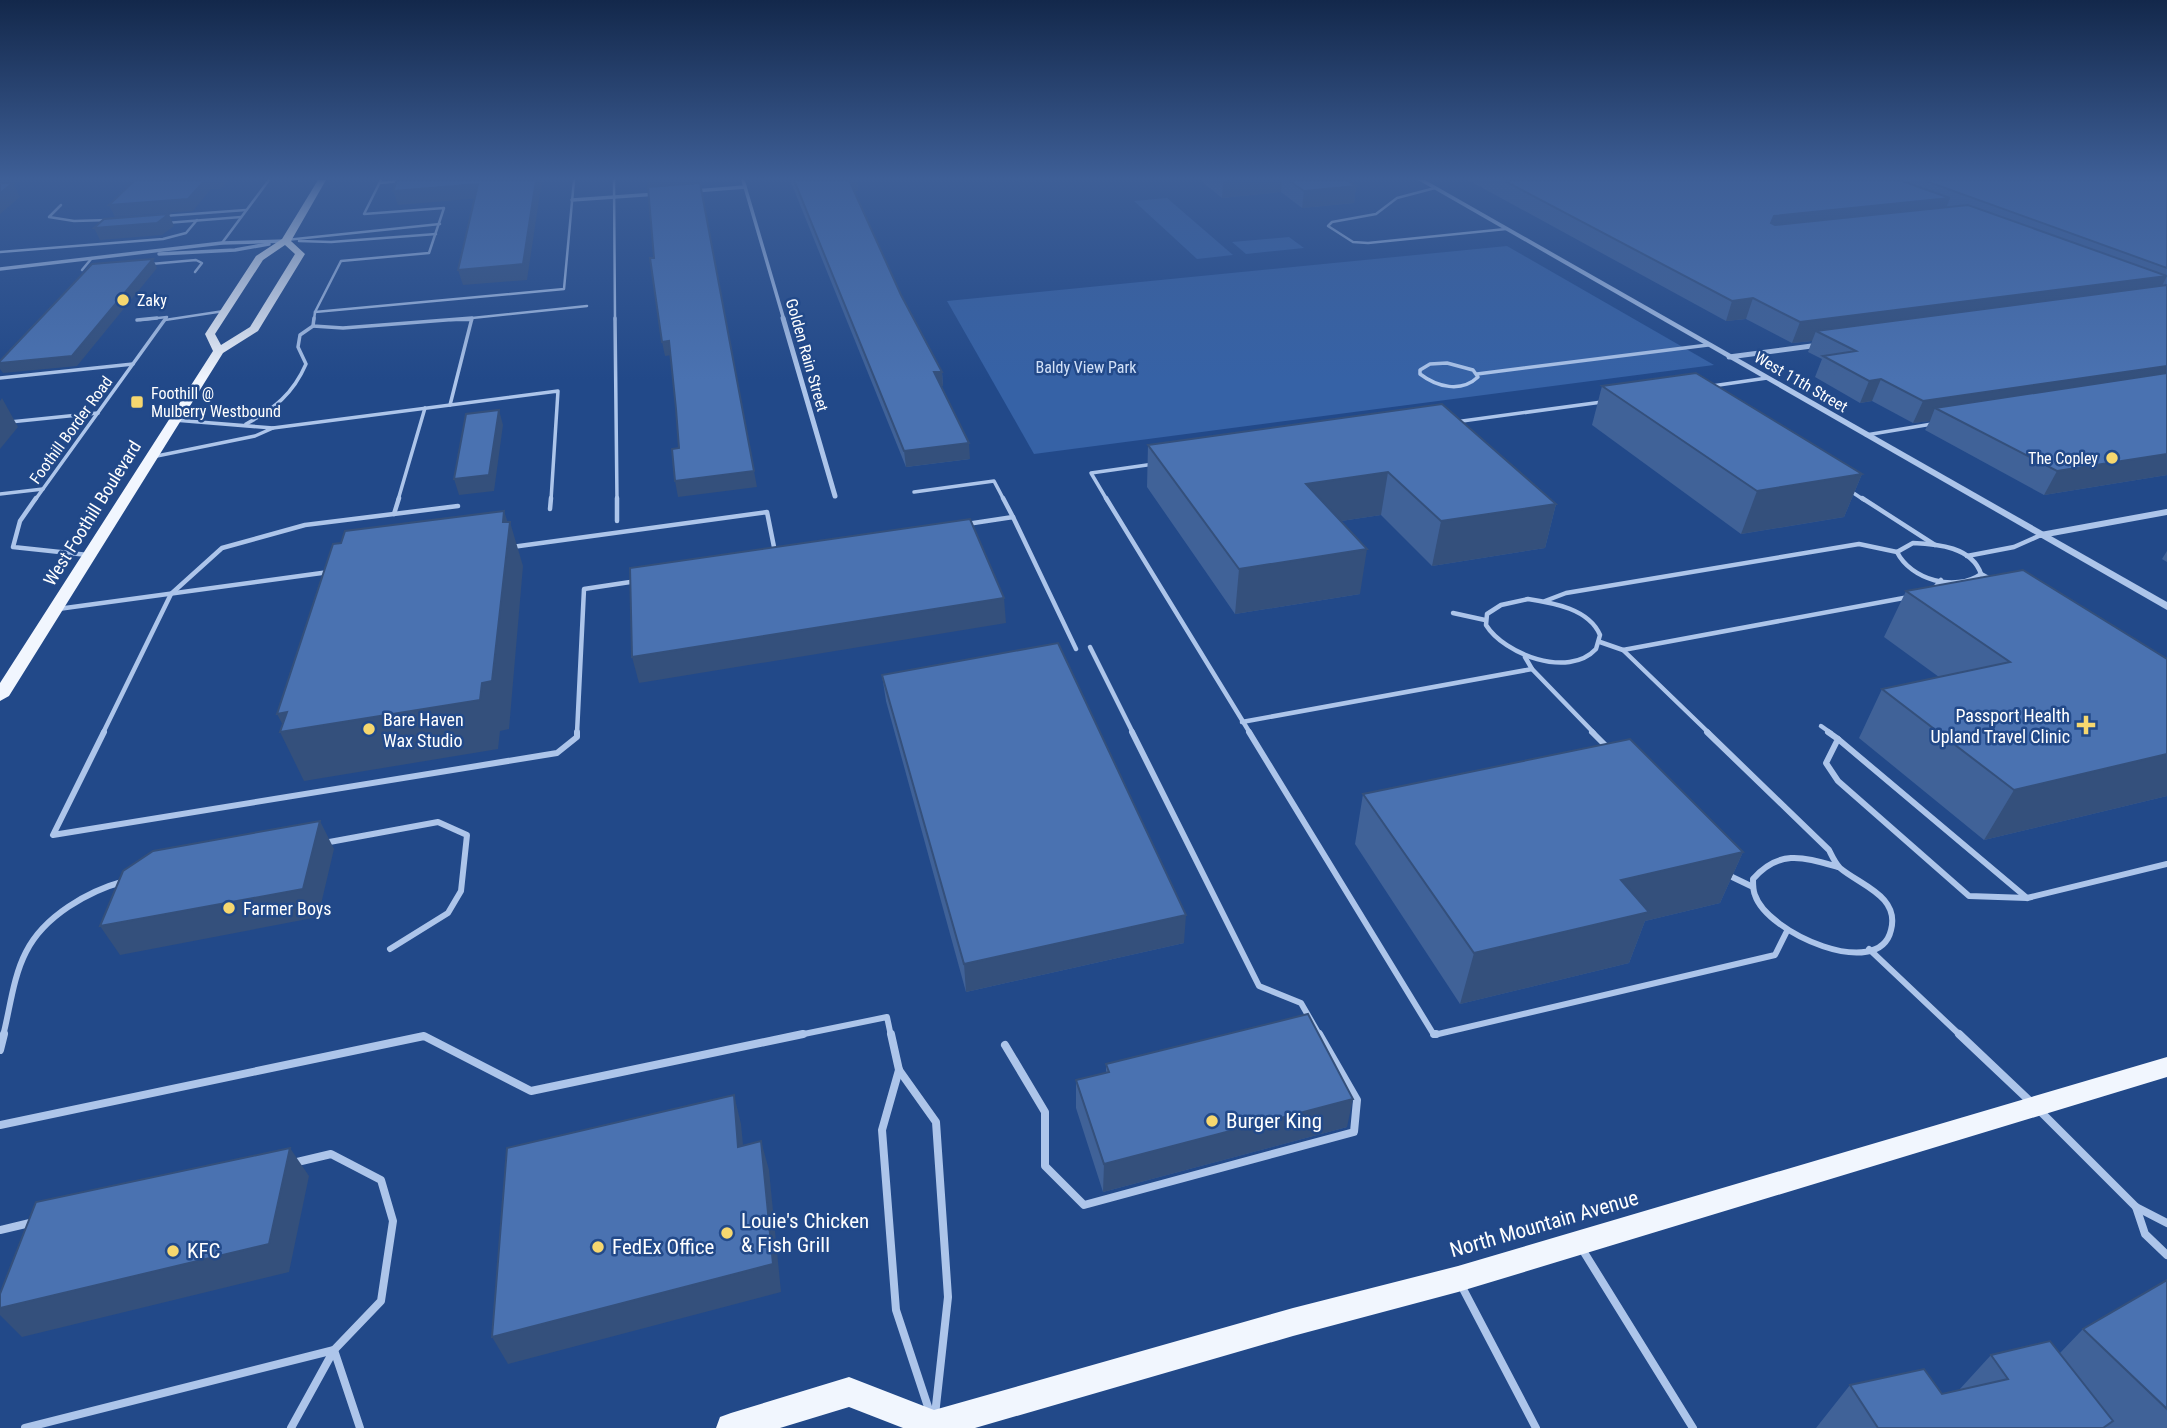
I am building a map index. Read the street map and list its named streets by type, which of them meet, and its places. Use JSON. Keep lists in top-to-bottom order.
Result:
{
  "streets": {
    "main road": ["West Foothill Boulevard", "North Mountain Avenue"],
    "street": ["Golden Rain Street", "West 11th Street"],
    "lane": ["Foothill Border Road"]
  },
  "crossings": [
    ["Foothill Border Road", "West Foothill Boulevard"]
  ],
  "parks": ["Baldy View Park"],
  "places": {
    "other": [
      "Zaky",
      "The Copley",
      "Bare Haven Wax Studio",
      "Farmer Boys",
      "Burger King",
      "Louie's Chicken & Fish Grill",
      "FedEx Office",
      "KFC"
    ],
    "transit": ["Foothill @ Mulberry Westbound"],
    "health": ["Passport Health Upland Travel Clinic"]
  }
}
